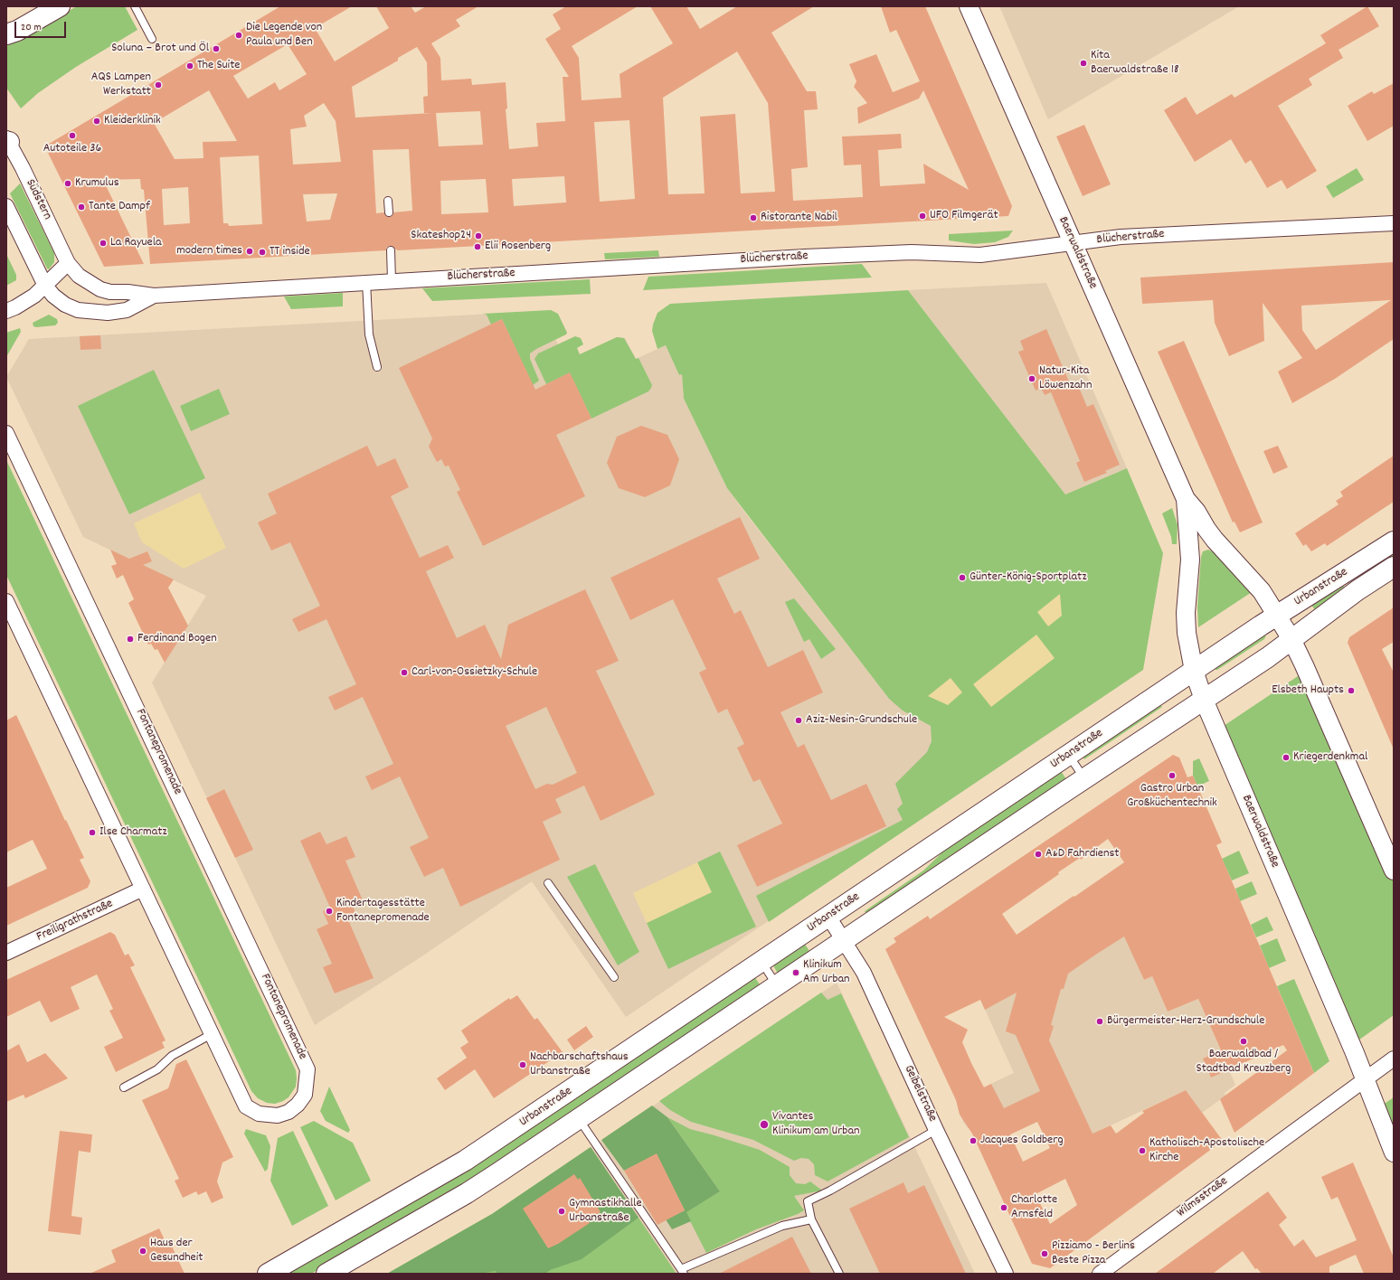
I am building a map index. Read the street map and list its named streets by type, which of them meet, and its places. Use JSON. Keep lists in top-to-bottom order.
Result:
{
  "streets": {
    "main road": ["Urbanstraße"],
    "street": [
      "Südstern",
      "Blücherstraße",
      "Baerwaldstraße",
      "Fontanepromenade",
      "Freiligrathstraße",
      "Geibelstraße",
      "Wilmsstraße"
    ]
  },
  "crossings": [
    ["Südstern", "Blücherstraße"],
    ["Blücherstraße", "Baerwaldstraße"],
    ["Baerwaldstraße", "Urbanstraße"],
    ["Baerwaldstraße", "Wilmsstraße"],
    ["Urbanstraße", "Geibelstraße"],
    ["Fontanepromenade", "Freiligrathstraße"]
  ],
  "places": [
    "Die Legende von Paula und Ben",
    "Soluna – Brot und Öl",
    "Kita Baerwaldstraße 18",
    "The Suite",
    "AQS Lampen Werkstatt",
    "Kleiderklinik",
    "Autoteile 36",
    "Krumulus",
    "Tante Dampf",
    "UFO Filmgerät",
    "Ristorante Nabil",
    "Skateshop24",
    "La Rayuela",
    "Elii Rosenberg",
    "modern times",
    "TT inside",
    "Natur-Kita Löwenzahn",
    "Günter-König-Sportplatz",
    "Ferdinand Bogen",
    "Carl-von-Ossietzky-Schule",
    "Elsbeth Haupts",
    "Aziz-Nesin-Grundschule",
    "Kriegerdenkmal",
    "Gastro Urban Großküchentechnik",
    "Ilse Charmatz",
    "A&D Fahrdienst",
    "Kindertagesstätte Fontanepromenade",
    "Klinikum Am Urban",
    "Bürgermeister-Herz-Grundschule",
    "Baerwaldbad / Stadtbad Kreuzberg",
    "Nachbarschaftshaus Urbanstraße",
    "Vivantes Klinikum am Urban",
    "Jacques Goldberg",
    "Katholisch-Apostolische Kirche",
    "Charlotte Arnsfeld",
    "Gymnastikhalle Urbanstraße",
    "Haus der Gesundheit",
    "Pizziamo - Berlins Beste Pizza"
  ],
  "scale_bar": "20 m"
}
